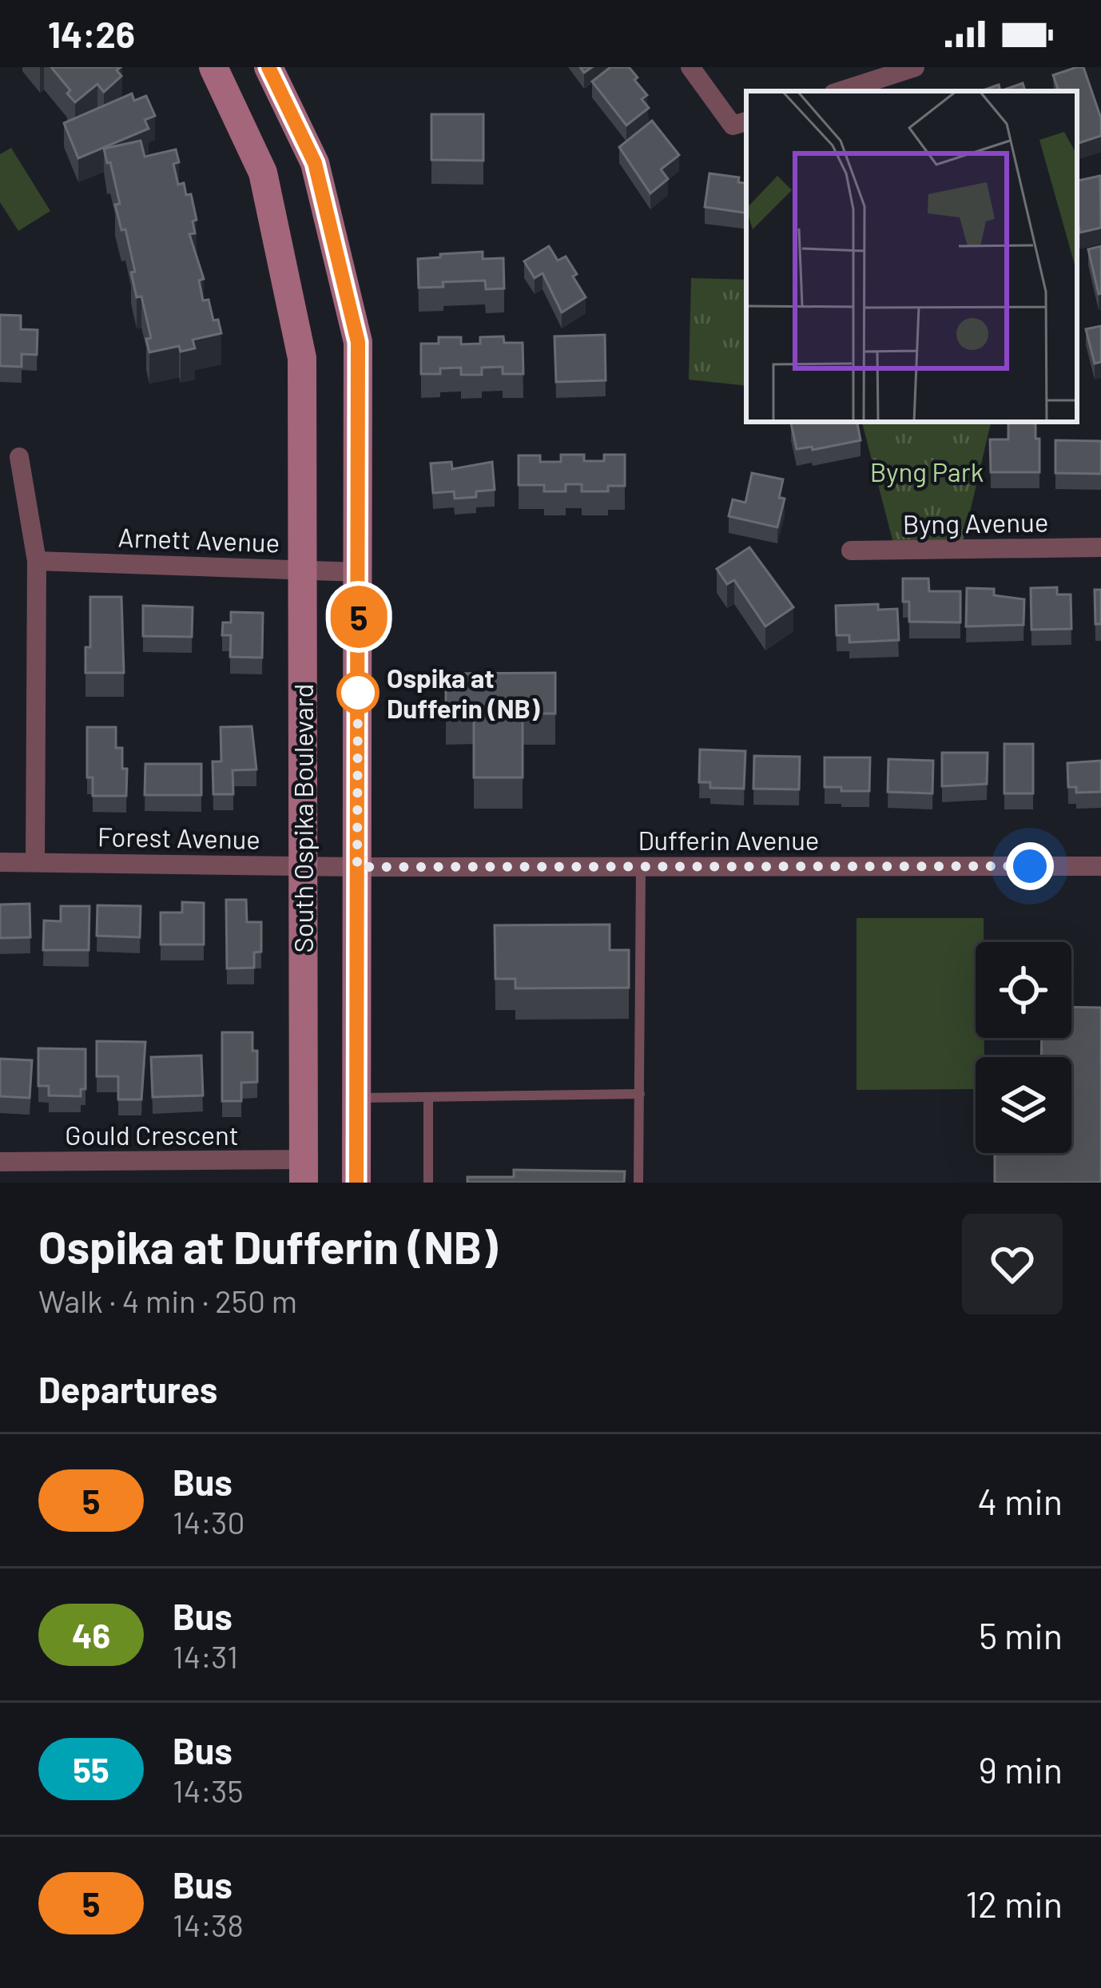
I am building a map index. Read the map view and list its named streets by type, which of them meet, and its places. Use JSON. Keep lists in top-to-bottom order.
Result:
{
  "streets": {
    "main road": ["South Ospika Boulevard"],
    "street": [
      "Byng Avenue",
      "Arnett Avenue",
      "Forest Avenue",
      "Dufferin Avenue",
      "Gould Crescent"
    ]
  },
  "crossings": [
    ["Arnett Avenue", "South Ospika Boulevard"],
    ["South Ospika Boulevard", "Forest Avenue"],
    ["South Ospika Boulevard", "Dufferin Avenue"],
    ["South Ospika Boulevard", "Gould Crescent"],
    ["Forest Avenue", "Dufferin Avenue"]
  ],
  "parks": ["Byng Park"],
  "places": ["Ospika at Dufferin (NB)"],
  "lines": ["bus line 5"],
  "page": {
    "status": "14:26",
    "on_map": "5",
    "heading": [
      ["Ospika at Dufferin (NB)", "Walk · 4 min · 250 m"],
      "Departures"
    ],
    "list": [
      {
        "mark": "5",
        "name": "Bus",
        "note": "14:30",
        "value": "4 min"
      },
      {
        "mark": "46",
        "name": "Bus",
        "note": "14:31",
        "value": "5 min"
      },
      {
        "mark": "55",
        "name": "Bus",
        "note": "14:35",
        "value": "9 min"
      },
      {
        "mark": "5",
        "name": "Bus",
        "note": "14:38",
        "value": "12 min"
      }
    ]
  }
}
